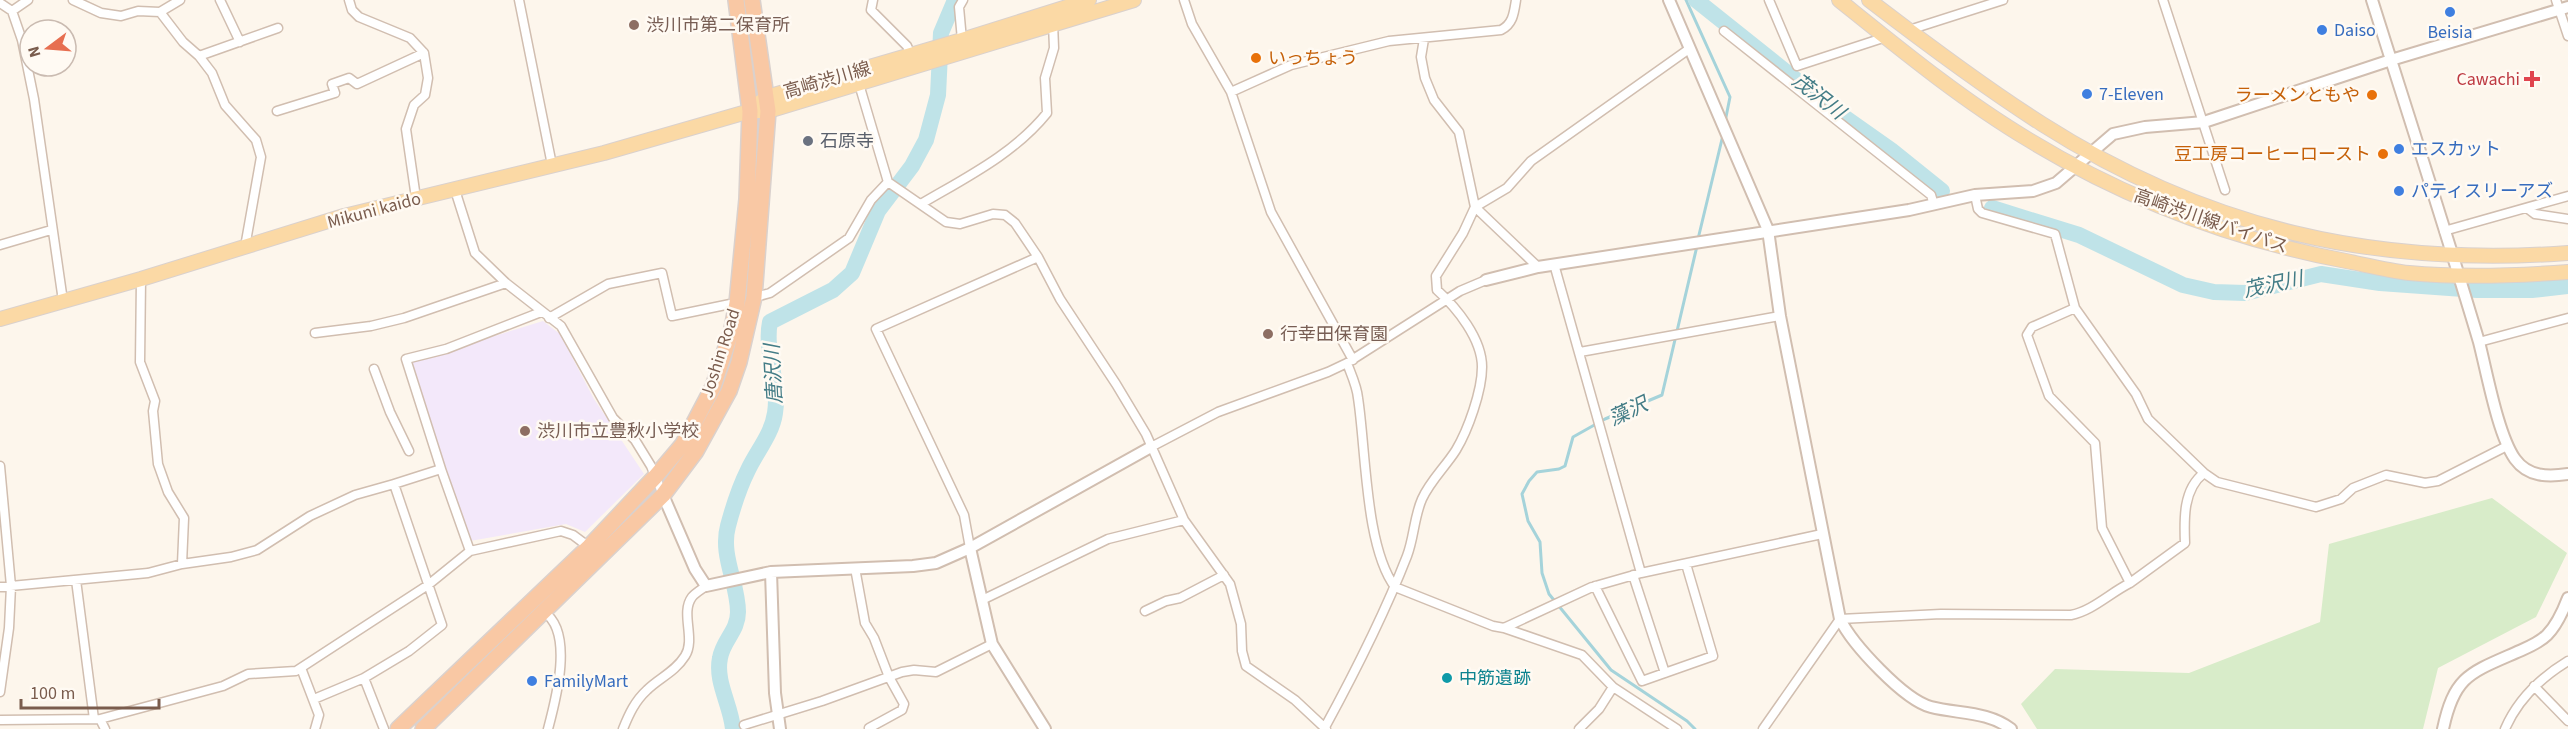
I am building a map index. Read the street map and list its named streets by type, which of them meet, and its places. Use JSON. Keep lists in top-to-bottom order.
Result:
{
  "streets": {
    "highway": ["Joshin Road"],
    "main road": ["高崎渋川線", "Mikuni kaido", "高崎渋川線バイパス"]
  },
  "crossings": [
    ["高崎渋川線", "Mikuni kaido"],
    ["高崎渋川線", "Joshin Road"],
    ["Mikuni kaido", "Joshin Road"]
  ],
  "water": ["茂沢川", "唐沢川", "藻沢"],
  "places": {
    "other": [
      "Beisia",
      "渋川市第二保育所",
      "Daiso",
      "いっちょう",
      "7-Eleven",
      "ラーメンともや",
      "石原寺",
      "エスカット",
      "豆工房コーヒーロースト",
      "パティスリーアズ",
      "行幸田保育園",
      "渋川市立豊秋小学校",
      "中筋遺跡",
      "FamilyMart"
    ],
    "health": ["Cawachi"]
  },
  "scale_bar": "100 m",
  "north": "left"
}
